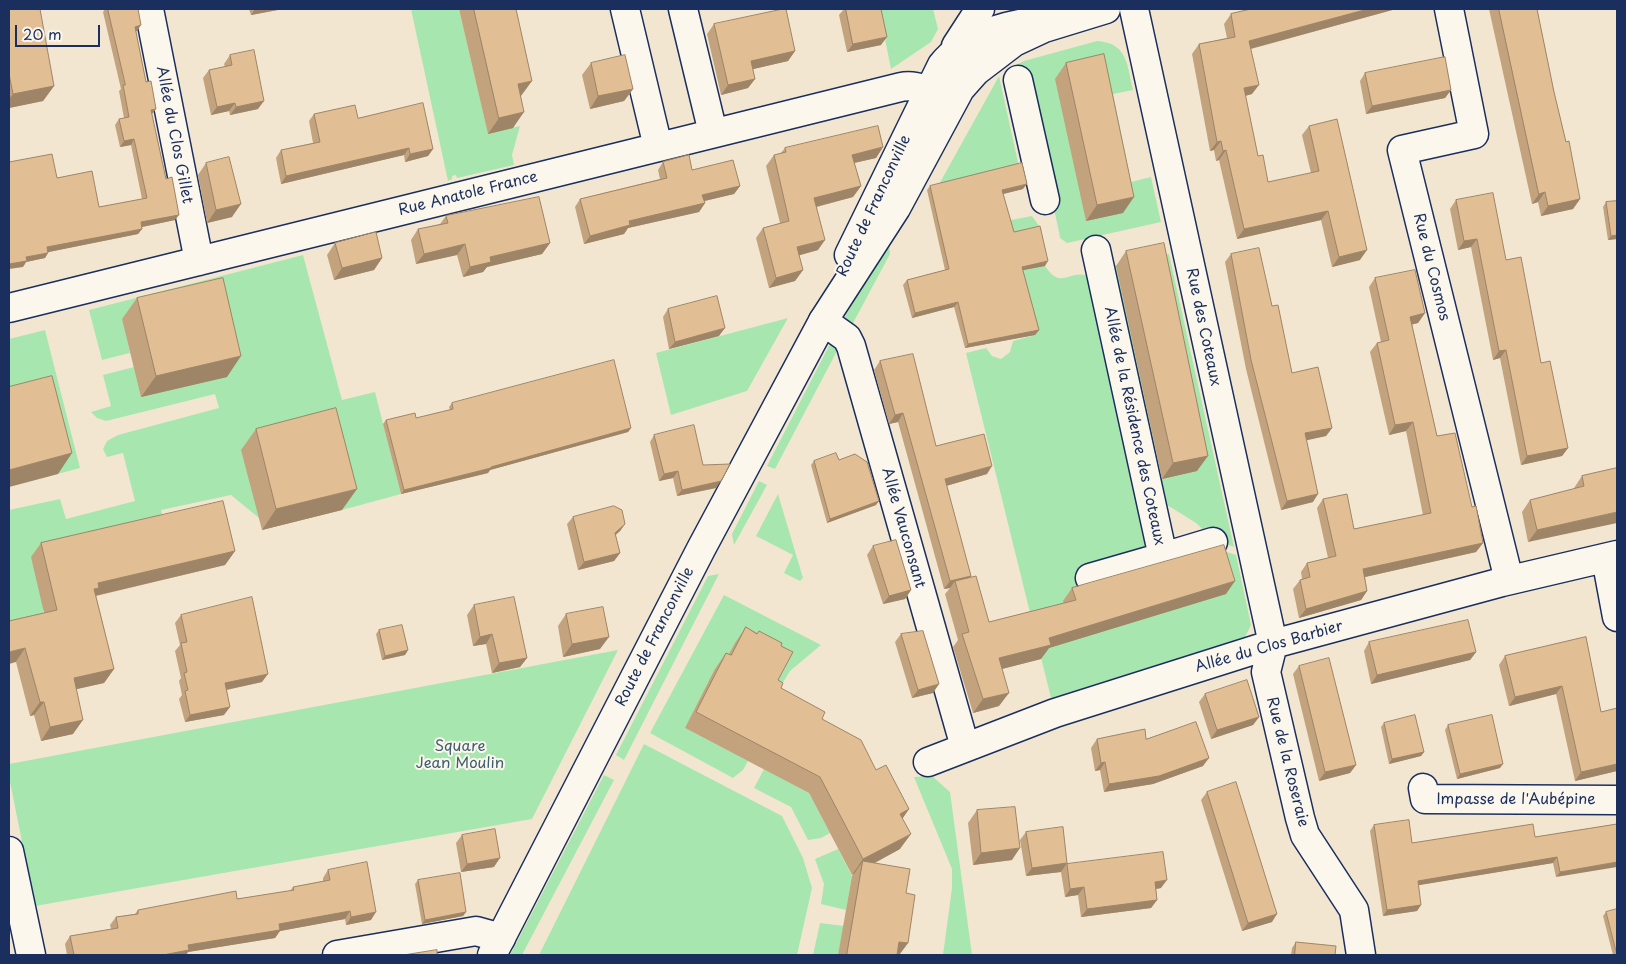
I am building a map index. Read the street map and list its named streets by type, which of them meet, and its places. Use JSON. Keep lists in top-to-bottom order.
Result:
{
  "streets": {
    "street": [
      "Allée du Clos Gillet",
      "Rue Anatole France",
      "Route de Franconville",
      "Rue du Cosmos",
      "Rue des Coteaux",
      "Allée de la Résidence des Coteaux",
      "Allée Vauconsant",
      "Allée du Clos Barbier",
      "Rue de la Roseraie",
      "Impasse de l'Aubépine"
    ]
  },
  "crossings": [
    ["Allée du Clos Gillet", "Rue Anatole France"],
    ["Rue Anatole France", "Route de Franconville"],
    ["Route de Franconville", "Allée Vauconsant"],
    ["Rue du Cosmos", "Allée du Clos Barbier"],
    ["Rue des Coteaux", "Allée du Clos Barbier"],
    ["Rue des Coteaux", "Rue de la Roseraie"],
    ["Allée Vauconsant", "Allée du Clos Barbier"],
    ["Allée du Clos Barbier", "Rue de la Roseraie"]
  ],
  "parks": ["Square Jean Moulin"],
  "scale_bar": "20 m"
}
